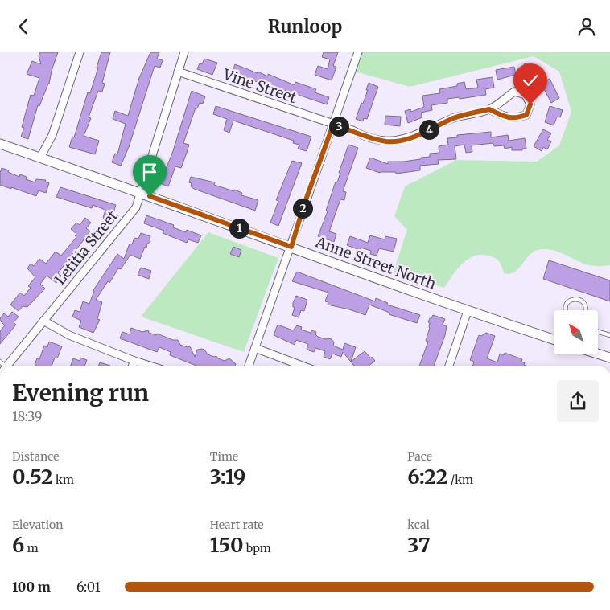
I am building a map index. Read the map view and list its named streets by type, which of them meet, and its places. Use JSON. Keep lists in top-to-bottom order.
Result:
{
  "streets": {
    "street": ["Vine Street", "Letitia Street", "Anne Street North"]
  },
  "crossings": [
    ["Vine Street", "Letitia Street"],
    ["Letitia Street", "Anne Street North"]
  ],
  "north": "top left",
  "page": {
    "header": "Runloop",
    "pins": [
      "3",
      "4",
      "2",
      "1"
    ],
    "heading": ["Evening run", "18:39"],
    "stats": [
      ["Distance", "0.52 km"],
      ["Time", "3:19"],
      ["Pace", "6:22 /km"],
      ["Elevation", "6 m"],
      ["Heart rate", "150 bpm"],
      ["kcal", "37"]
    ],
    "list": [
      {
        "name": "100 m",
        "note": "6:01"
      }
    ]
  }
}
